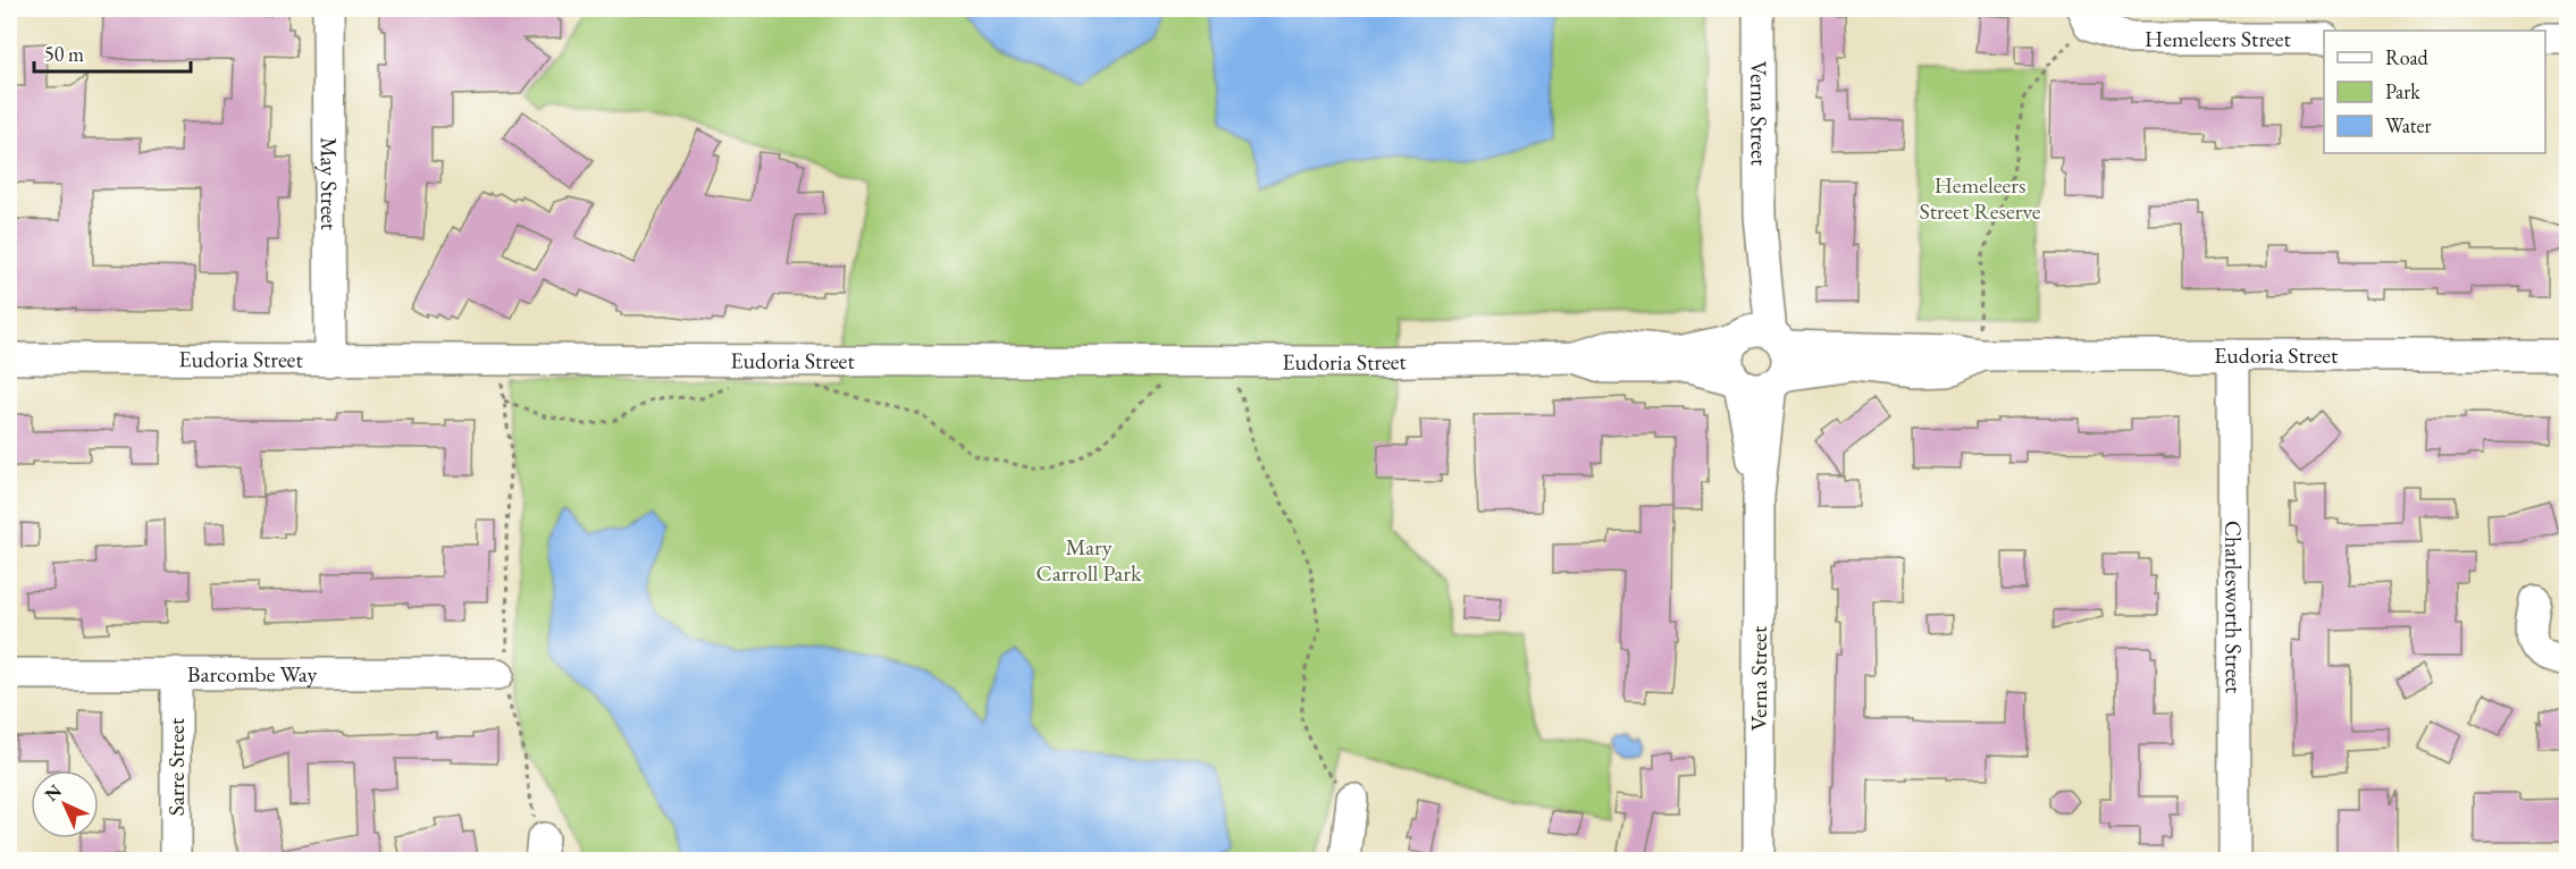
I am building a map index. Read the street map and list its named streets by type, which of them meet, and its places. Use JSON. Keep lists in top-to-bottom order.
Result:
{
  "streets": {
    "street": [
      "Hemeleers Street",
      "Verna Street",
      "May Street",
      "Eudoria Street",
      "Charlesworth Street",
      "Barcombe Way",
      "Sarre Street"
    ]
  },
  "crossings": [
    ["Verna Street", "Eudoria Street"],
    ["May Street", "Eudoria Street"],
    ["Eudoria Street", "Charlesworth Street"],
    ["Barcombe Way", "Sarre Street"]
  ],
  "parks": ["Hemeleers Street Reserve", "Mary Carroll Park"],
  "legend": ["Road", "Park", "Water"],
  "scale_bar": "50 m",
  "north": "top left"
}
